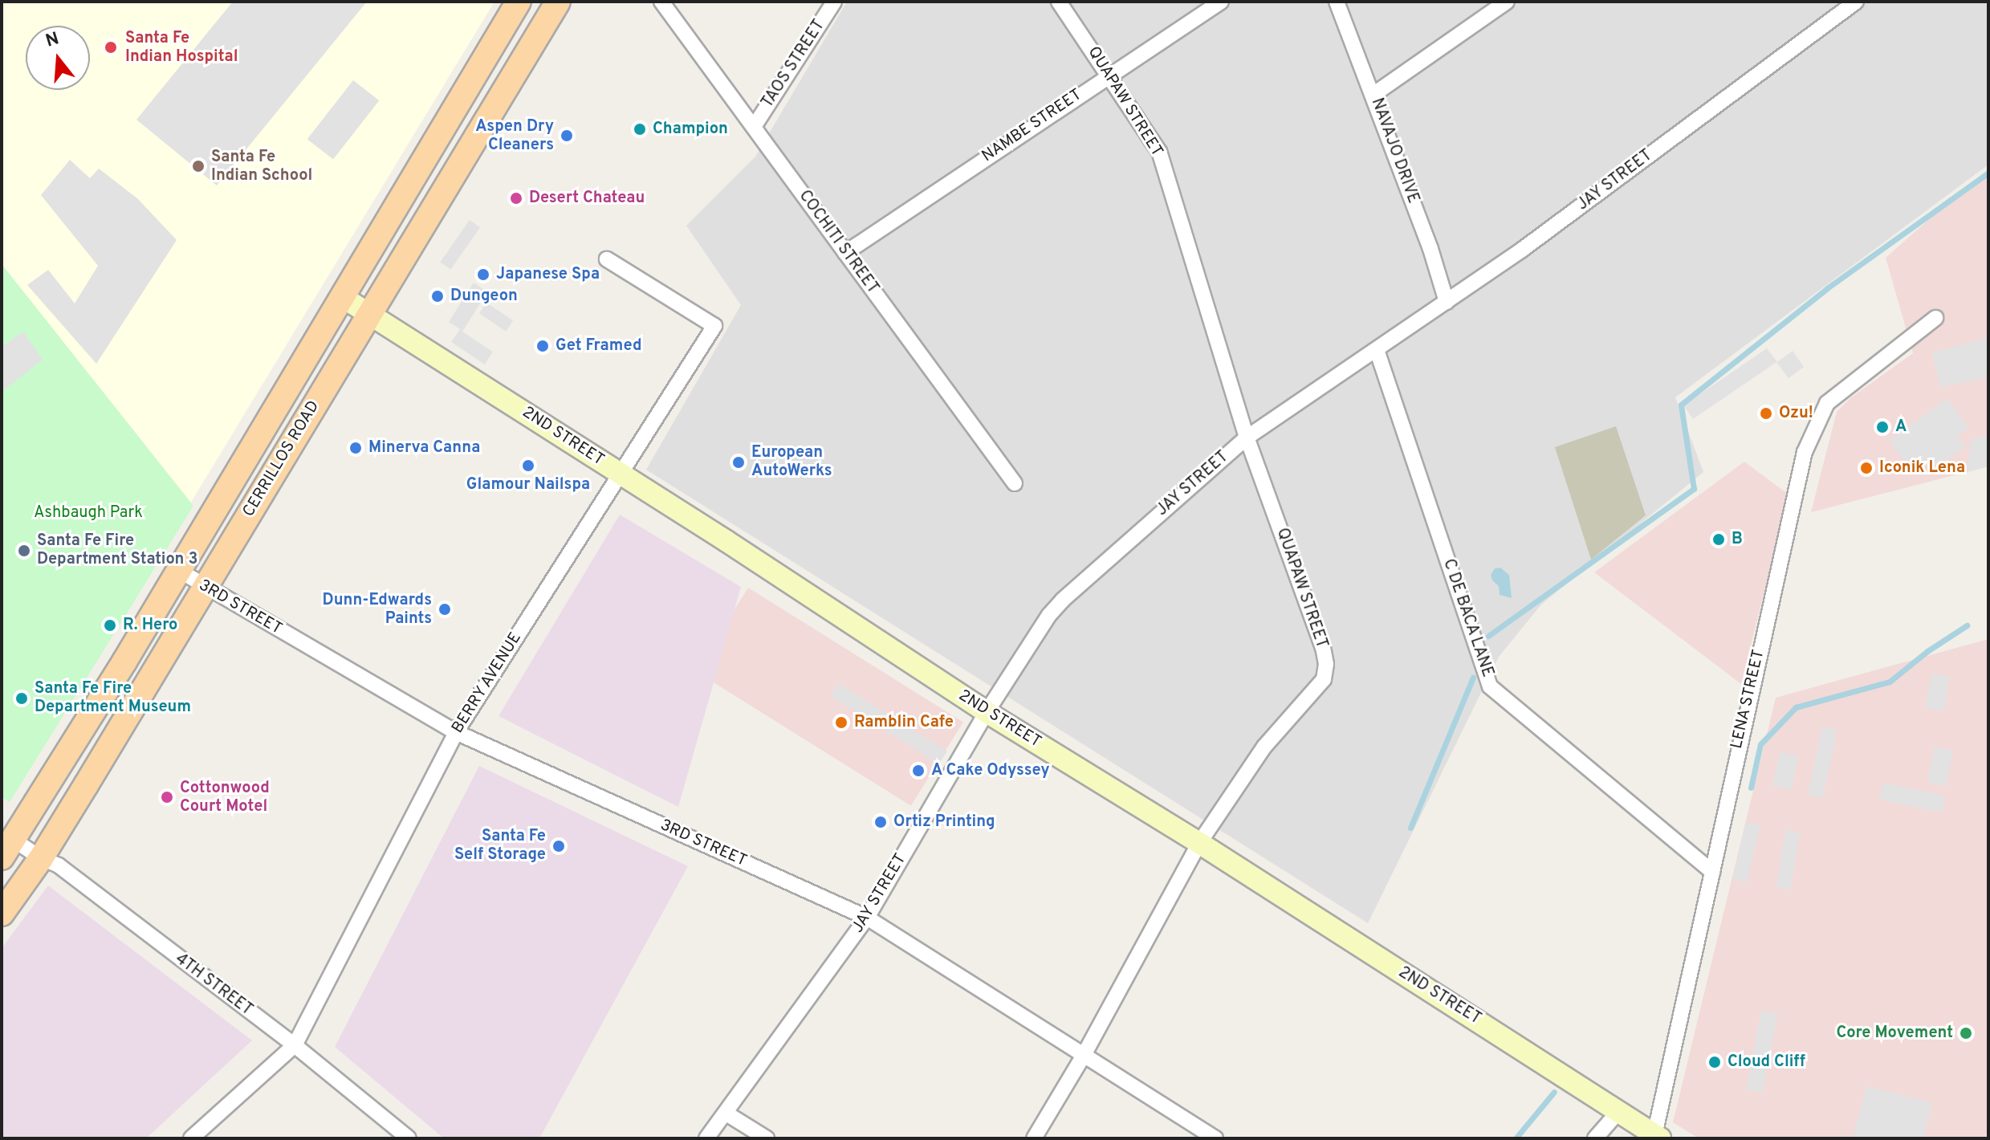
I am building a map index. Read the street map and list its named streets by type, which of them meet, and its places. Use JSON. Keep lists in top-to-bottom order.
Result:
{
  "streets": {
    "main road": ["CERRILLOS ROAD"],
    "street": [
      "TAOS STREET",
      "QUAPAW STREET",
      "NAMBE STREET",
      "NAVAJO DRIVE",
      "JAY STREET",
      "COCHITI STREET",
      "2ND STREET",
      "3RD STREET",
      "C DE BACA LANE",
      "BERRY AVENUE",
      "LENA STREET",
      "4TH STREET"
    ]
  },
  "crossings": [
    ["TAOS STREET", "COCHITI STREET"],
    ["QUAPAW STREET", "NAMBE STREET"],
    ["QUAPAW STREET", "JAY STREET"],
    ["QUAPAW STREET", "2ND STREET"],
    ["QUAPAW STREET", "3RD STREET"],
    ["NAMBE STREET", "COCHITI STREET"],
    ["NAVAJO DRIVE", "JAY STREET"],
    ["JAY STREET", "2ND STREET"],
    ["JAY STREET", "3RD STREET"],
    ["JAY STREET", "C DE BACA LANE"],
    ["2ND STREET", "CERRILLOS ROAD"],
    ["2ND STREET", "BERRY AVENUE"],
    ["2ND STREET", "LENA STREET"],
    ["CERRILLOS ROAD", "3RD STREET"],
    ["CERRILLOS ROAD", "4TH STREET"],
    ["3RD STREET", "BERRY AVENUE"],
    ["C DE BACA LANE", "LENA STREET"],
    ["BERRY AVENUE", "4TH STREET"]
  ],
  "parks": ["Ashbaugh Park"],
  "places": [
    "Santa Fe Indian Hospital",
    "Champion",
    "Aspen Dry Cleaners",
    "Santa Fe Indian School",
    "Desert Chateau",
    "Japanese Spa",
    "Dungeon",
    "Get Framed",
    "Ozu!",
    "A",
    "Minerva Canna",
    "European AutoWerks",
    "Glamour Nailspa",
    "Iconik Lena",
    "B",
    "Santa Fe Fire Department Station 3",
    "Dunn-Edwards Paints",
    "R. Hero",
    "Santa Fe Fire Department Museum",
    "Ramblin Cafe",
    "A Cake Odyssey",
    "Cottonwood Court Motel",
    "Ortiz Printing",
    "Santa Fe Self Storage",
    "Core Movement",
    "Cloud Cliff"
  ],
  "north": "top"
}
